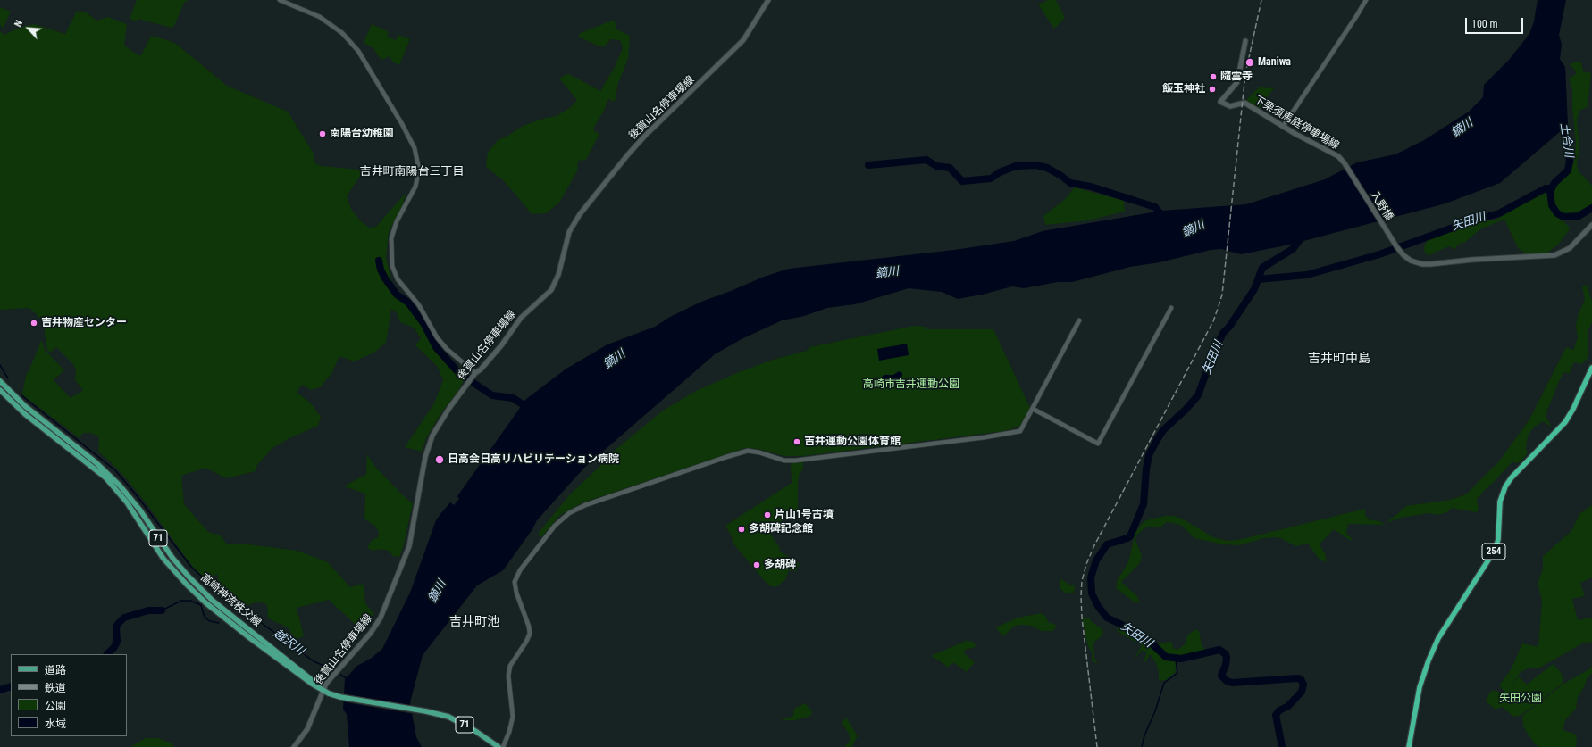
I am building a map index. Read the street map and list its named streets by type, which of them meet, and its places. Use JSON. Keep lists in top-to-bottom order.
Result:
{
  "streets": {
    "highway": ["254"],
    "main road": [
      "後賀山名停車場線",
      "下栗須馬庭停車場線",
      "入野橋",
      "71",
      "高崎神流秩父線"
    ]
  },
  "crossings": [
    ["後賀山名停車場線", "高崎神流秩父線"],
    ["下栗須馬庭停車場線", "入野橋"]
  ],
  "districts": ["吉井町南陽台三丁目", "吉井町中島", "吉井町池"],
  "water": [
    "鏑川",
    "土合川",
    "矢田川",
    "越沢川"
  ],
  "parks": ["高崎市吉井運動公園", "矢田公園"],
  "places": [
    "Maniwa",
    "隨雲寺",
    "飯玉神社",
    "南陽台幼稚園",
    "吉井物産センター",
    "吉井運動公園体育館",
    "日高会日高リハビリテーション病院",
    "片山1号古墳",
    "多胡碑記念館",
    "多胡碑"
  ],
  "legend": [
    "道路",
    "鉄道",
    "公園",
    "水域"
  ],
  "scale_bar": "100 m",
  "north": "top left"
}
